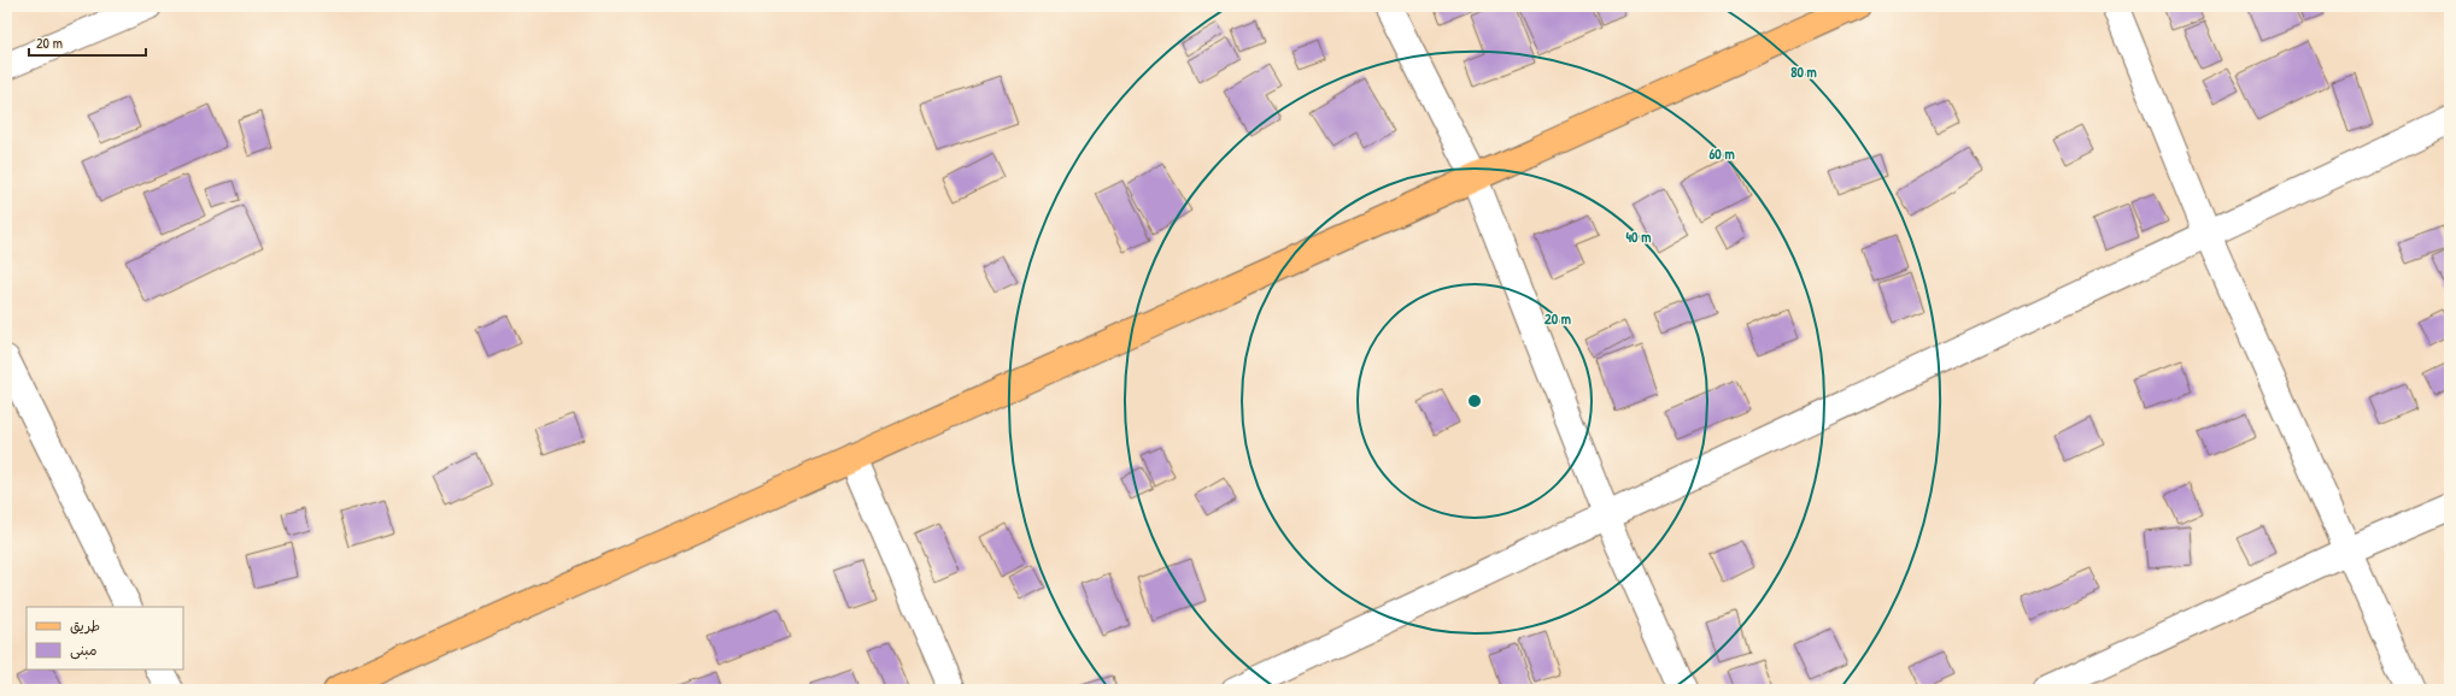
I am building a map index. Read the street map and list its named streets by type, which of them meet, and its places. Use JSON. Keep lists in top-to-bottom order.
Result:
{
  "legend": ["طريق", "مبنى"],
  "scale_bar": "20 m",
  "rings": [
    "80 m",
    "60 m",
    "40 m",
    "20 m"
  ]
}
